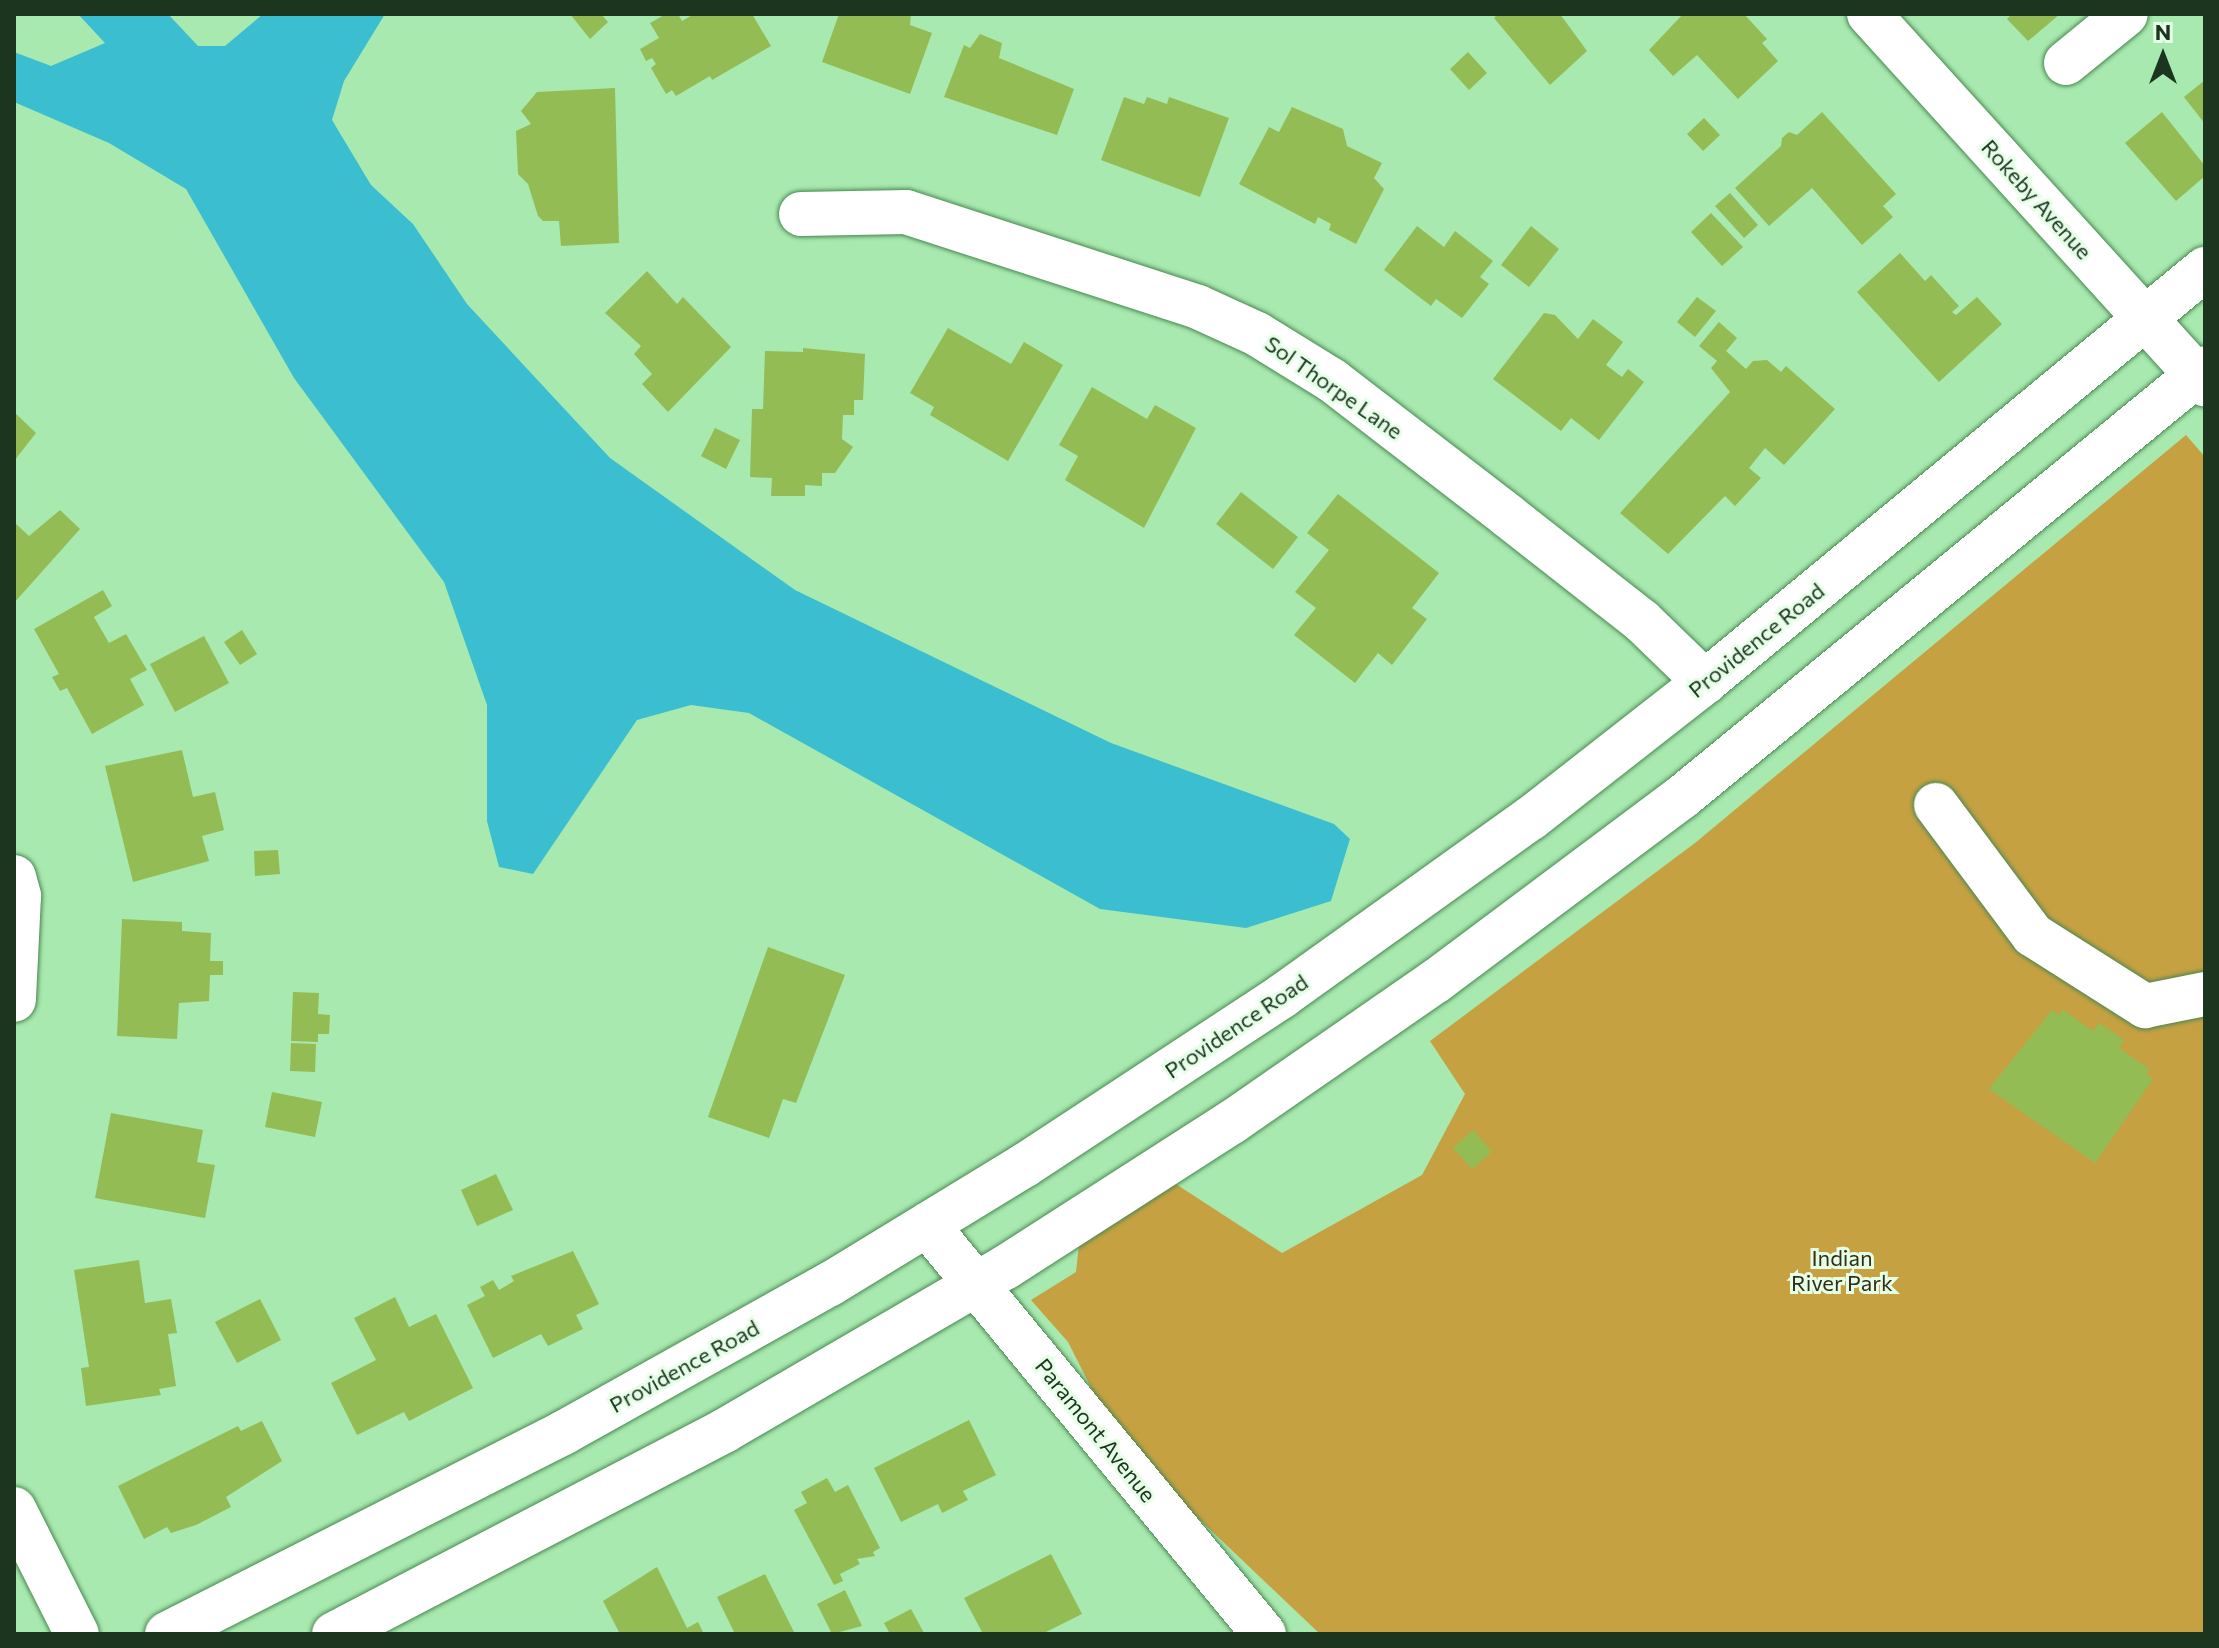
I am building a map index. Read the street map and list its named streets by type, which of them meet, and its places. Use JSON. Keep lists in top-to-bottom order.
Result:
{
  "streets": {
    "main road": [
      "Rokeby Avenue",
      "Sol Thorpe Lane",
      "Providence Road",
      "Paramont Avenue"
    ]
  },
  "crossings": [
    ["Rokeby Avenue", "Providence Road"],
    ["Sol Thorpe Lane", "Providence Road"],
    ["Providence Road", "Paramont Avenue"]
  ],
  "parks": ["Indian River Park"],
  "north": "top"
}
